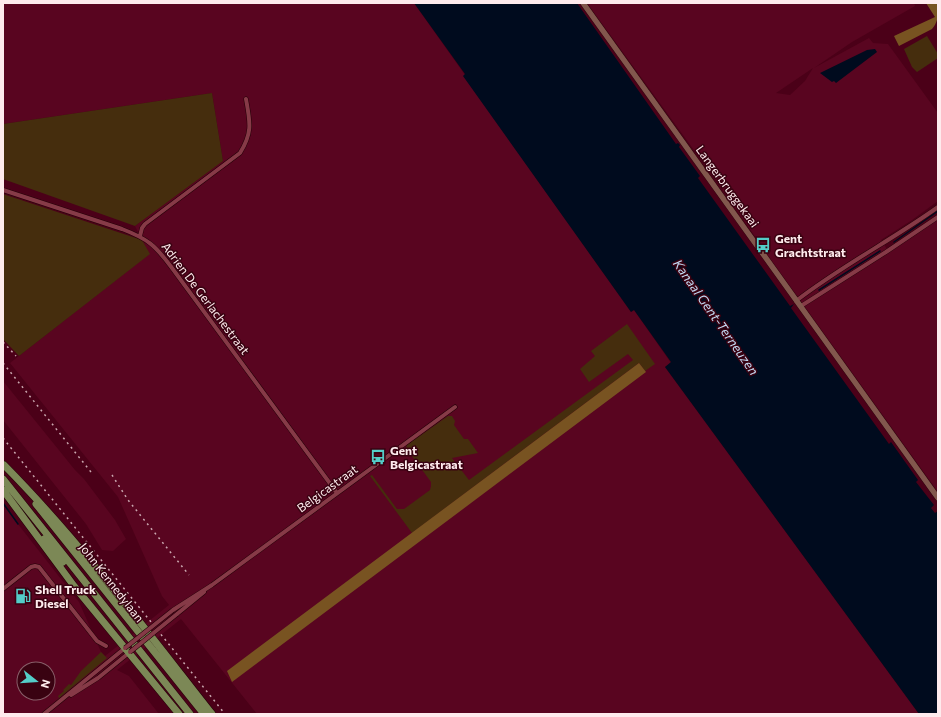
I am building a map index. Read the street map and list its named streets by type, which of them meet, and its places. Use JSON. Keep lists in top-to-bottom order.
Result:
{
  "streets": {
    "highway": ["John Kennedylaan"],
    "main road": ["Langerbruggekaai"],
    "street": ["Adrien De Gerlachestraat", "Belgicastraat"]
  },
  "crossings": [
    ["Adrien De Gerlachestraat", "Belgicastraat"]
  ],
  "water": ["Kanaal Gent-Terneuzen"],
  "places": {
    "bus stop": ["Gent Grachtstraat", "Gent Belgicastraat"],
    "fuel station": ["Shell Truck Diesel"]
  },
  "north": "right"
}
